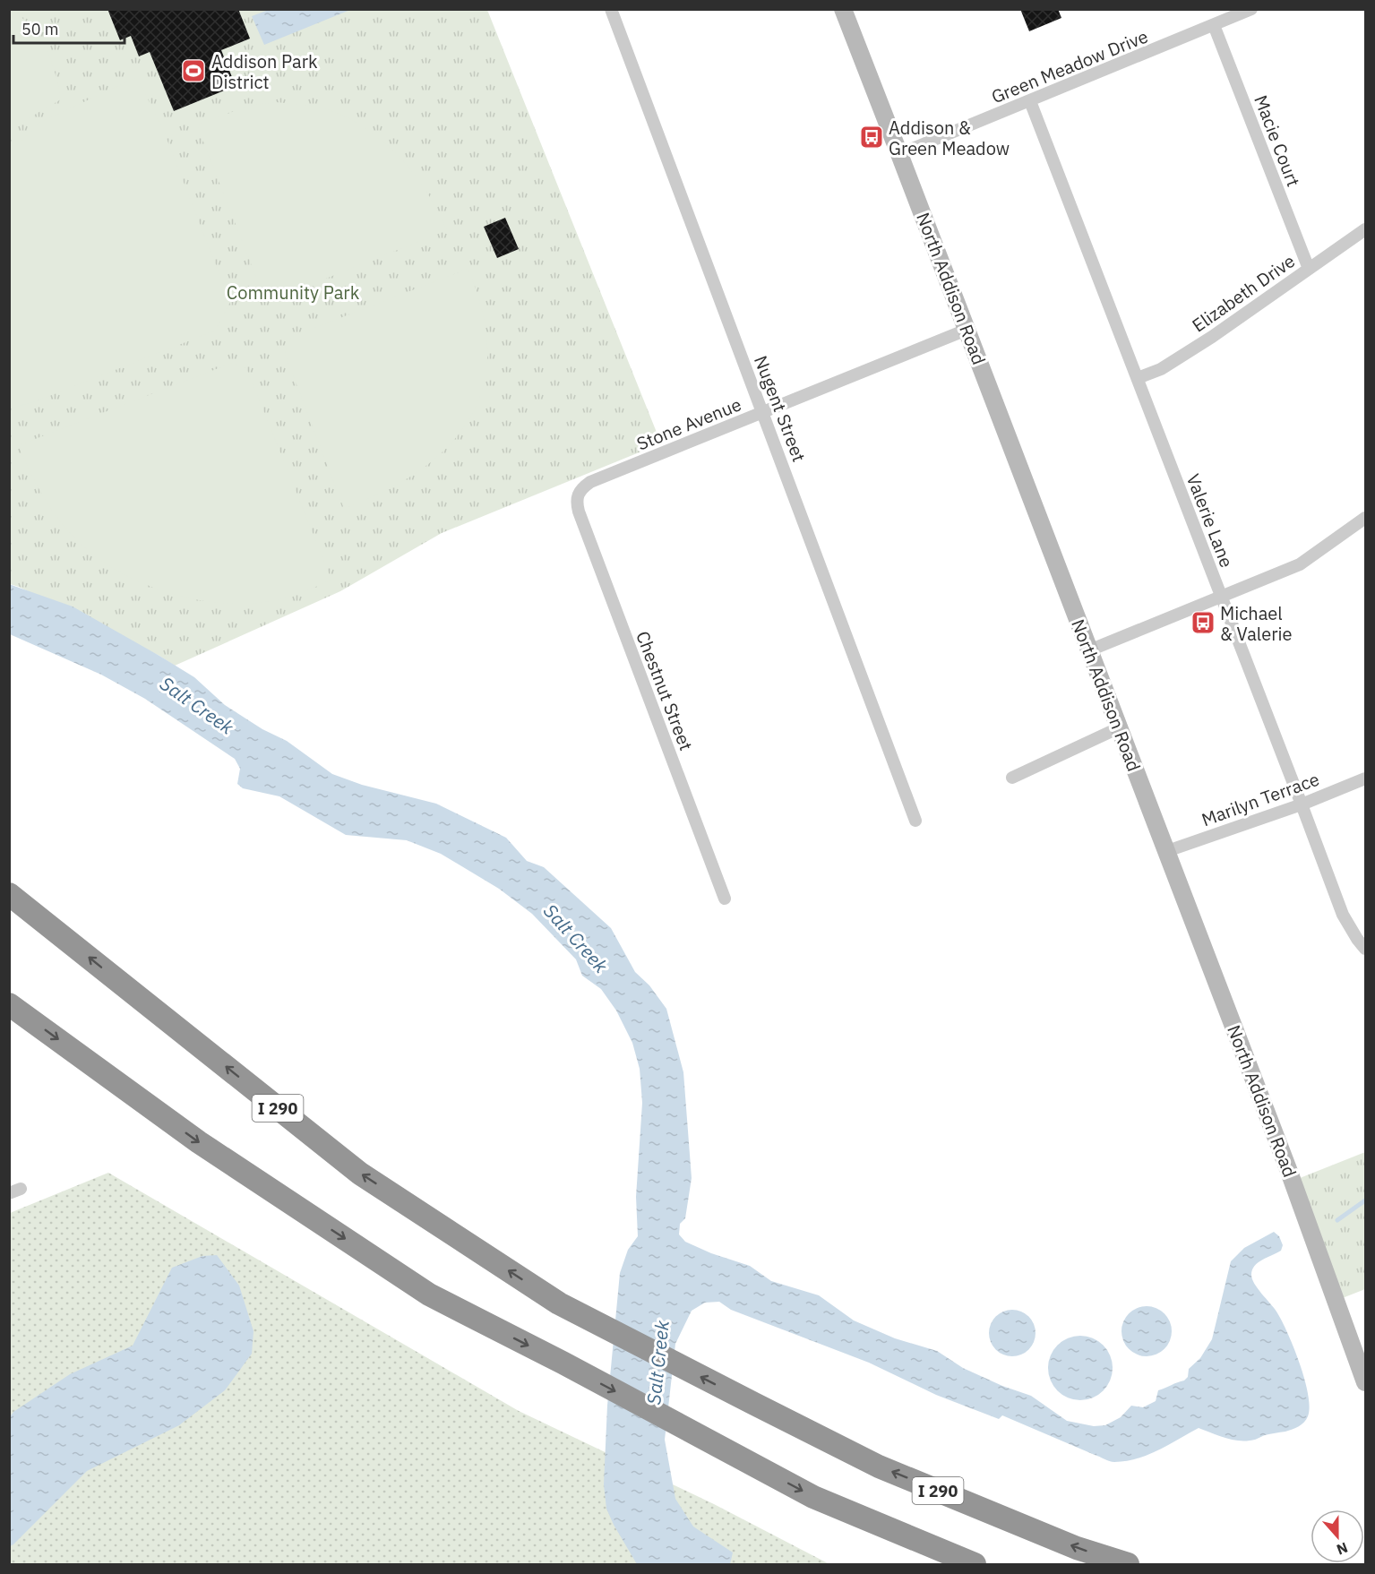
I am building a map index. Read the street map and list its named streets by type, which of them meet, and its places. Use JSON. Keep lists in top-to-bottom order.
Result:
{
  "streets": {
    "highway": ["I 290"],
    "street": [
      "Green Meadow Drive",
      "Macie Court",
      "North Addison Road",
      "Elizabeth Drive",
      "Nugent Street",
      "Stone Avenue",
      "Valerie Lane",
      "Chestnut Street",
      "Marilyn Terrace"
    ]
  },
  "crossings": [
    ["Green Meadow Drive", "Macie Court"],
    ["Green Meadow Drive", "North Addison Road"],
    ["Green Meadow Drive", "Valerie Lane"],
    ["Macie Court", "Elizabeth Drive"],
    ["North Addison Road", "Stone Avenue"],
    ["North Addison Road", "Marilyn Terrace"],
    ["Elizabeth Drive", "Valerie Lane"],
    ["Nugent Street", "Stone Avenue"],
    ["Stone Avenue", "Chestnut Street"],
    ["Valerie Lane", "Marilyn Terrace"]
  ],
  "water": ["Salt Creek"],
  "parks": ["Community Park"],
  "places": {
    "sports": ["Addison Park District"],
    "bus stop": ["Addison & Green Meadow", "Michael & Valerie"]
  },
  "scale_bar": "50 m",
  "north": "bottom"
}
